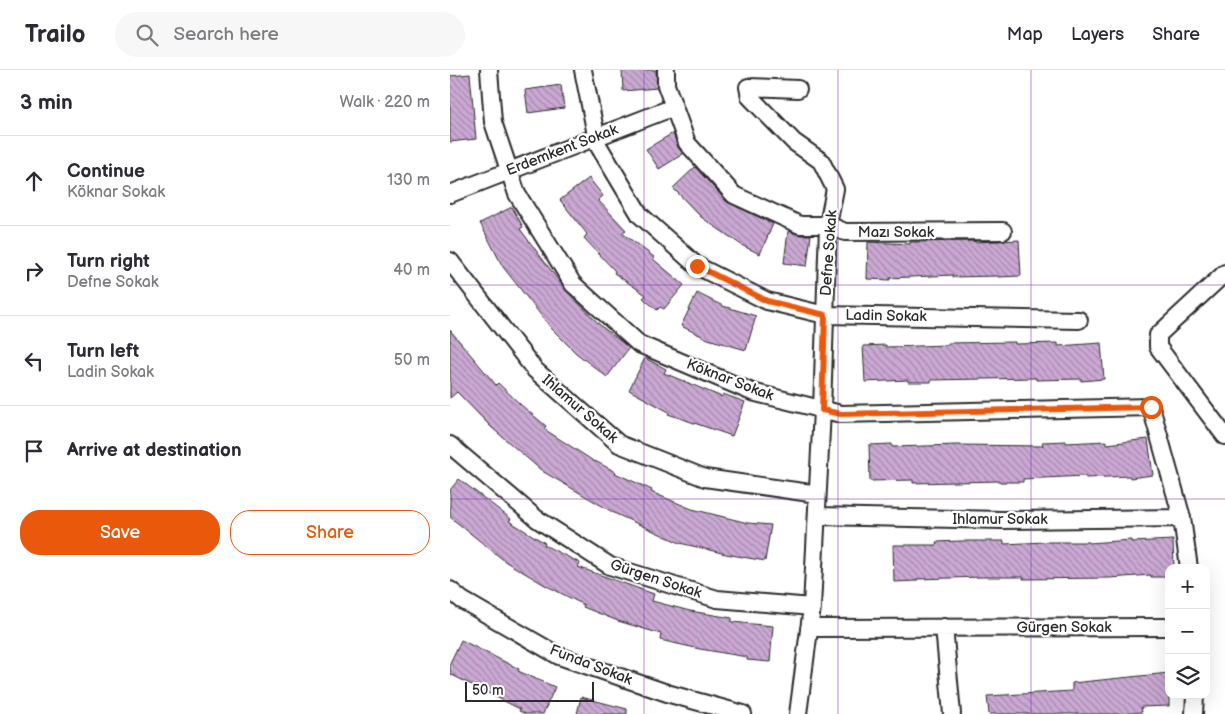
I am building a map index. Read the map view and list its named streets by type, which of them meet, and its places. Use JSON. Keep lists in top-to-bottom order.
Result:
{
  "streets": {
    "street": [
      "Erdemkent Sokak",
      "Mazı Sokak",
      "Defne Sokak",
      "Ladin Sokak",
      "Köknar Sokak",
      "Ihlamur Sokak",
      "Gürgen Sokak",
      "Funda Sokak"
    ]
  },
  "crossings": [
    ["Erdemkent Sokak", "Mazı Sokak"],
    ["Erdemkent Sokak", "Ladin Sokak"],
    ["Erdemkent Sokak", "Köknar Sokak"],
    ["Mazı Sokak", "Defne Sokak"],
    ["Defne Sokak", "Ladin Sokak"],
    ["Defne Sokak", "Köknar Sokak"],
    ["Defne Sokak", "Ihlamur Sokak"],
    ["Defne Sokak", "Gürgen Sokak"],
    ["Köknar Sokak", "Ihlamur Sokak"]
  ],
  "scale_bar": "50 m",
  "page": {
    "header": "Trailo",
    "search": "Search here",
    "nav": ["Map", "Layers", "Share"],
    "heading": ["3 min", "Walk · 220 m"],
    "list": [
      ["Continue", "Köknar Sokak", "130 m"],
      ["Turn right", "Defne Sokak", "40 m"],
      ["Turn left", "Ladin Sokak", "50 m"],
      "Arrive at destination"
    ],
    "buttons": ["Save", "Share"],
    "map_buttons": ["+", "−"],
    "scale": "50 m"
  }
}
